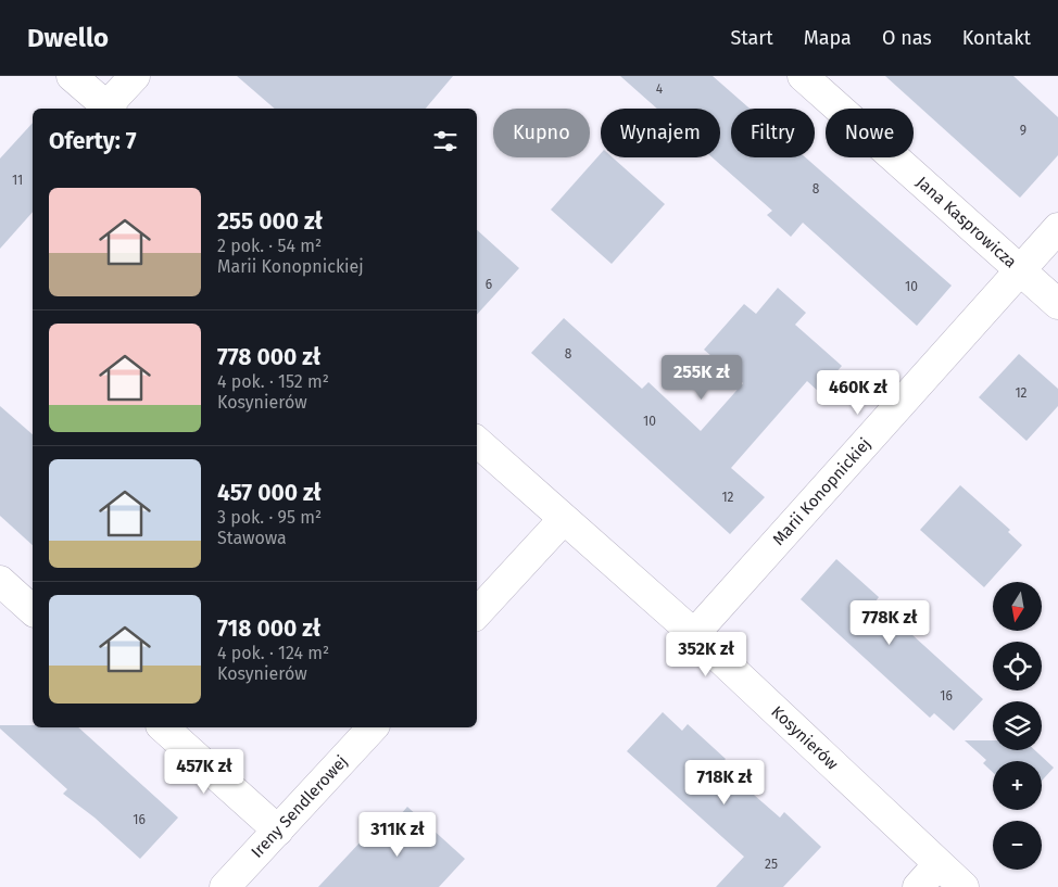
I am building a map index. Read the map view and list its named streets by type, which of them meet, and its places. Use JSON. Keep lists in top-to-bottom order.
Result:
{
  "streets": {
    "street": [
      "Jana Kasprowicza",
      "Marii Konopnickiej",
      "Kosynierów",
      "Ireny Sendlerowej"
    ]
  },
  "crossings": [
    ["Jana Kasprowicza", "Marii Konopnickiej"],
    ["Marii Konopnickiej", "Kosynierów"]
  ],
  "house_numbers": [
    "4",
    "9",
    "11",
    "8",
    "6",
    "10",
    "8",
    "12",
    "10",
    "12",
    "16",
    "16",
    "25"
  ],
  "north": "bottom",
  "page": {
    "header": "Dwello",
    "nav": [
      "Start",
      "Mapa",
      "O nas",
      "Kontakt"
    ],
    "chip": [
      "Kupno",
      "Wynajem",
      "Filtry",
      "Nowe"
    ],
    "heading": "Oferty: 7",
    "list": [
      {
        "name": "255 000 zł",
        "note": "2 pok. · 54 m² · Marii Konopnickiej"
      },
      {
        "name": "778 000 zł",
        "note": "4 pok. · 152 m² · Kosynierów"
      },
      {
        "name": "457 000 zł",
        "note": "3 pok. · 95 m² · Stawowa"
      },
      {
        "name": "718 000 zł",
        "note": "4 pok. · 124 m² · Kosynierów"
      }
    ],
    "price": [
      "255K zł",
      "460K zł",
      "778K zł",
      "352K zł",
      "457K zł",
      "718K zł",
      "311K zł"
    ],
    "map_buttons": ["+", "−"]
  }
}
